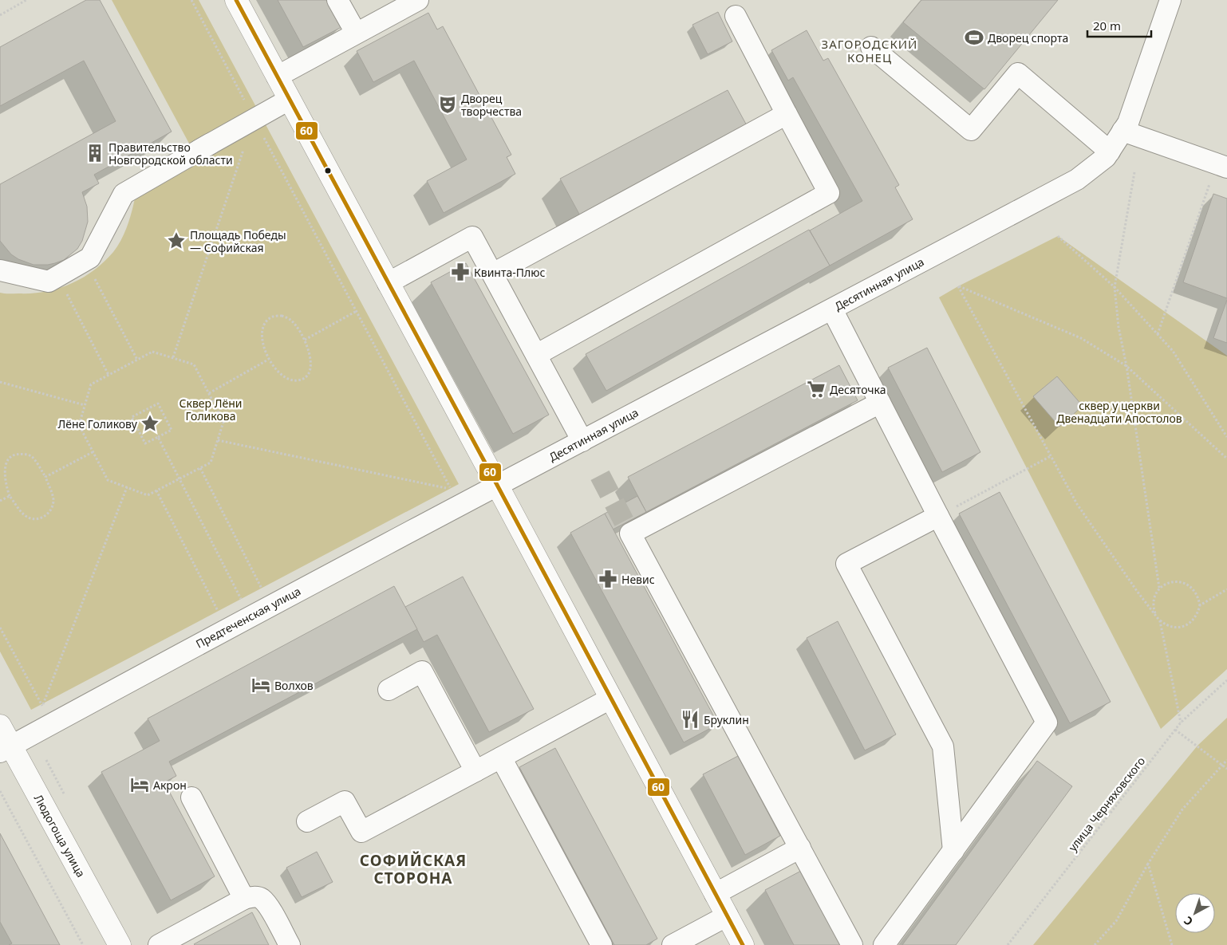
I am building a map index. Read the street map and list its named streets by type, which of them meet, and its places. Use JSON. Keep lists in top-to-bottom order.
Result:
{
  "streets": {
    "main road": ["Людогоща улица"],
    "street": ["Десятинная улица", "Предтеченская улица"],
    "path": ["улица Черняховского"]
  },
  "crossings": [
    ["Десятинная улица", "Предтеченская улица"],
    ["Предтеченская улица", "Людогоща улица"]
  ],
  "districts": ["ЗАГОРОДСКИЙ КОНЕЦ", "СОФИЙСКАЯ СТОРОНА"],
  "parks": ["Сквер Лёни Голикова", "сквер у церкви Двенадцати Апостолов"],
  "places": {
    "sports": ["Дворец спорта"],
    "theatre": ["Дворец творчества"],
    "building": ["Правительство Новгородской области"],
    "place": ["Площадь Победы — Софийская", "Лёне Голикову"],
    "pharmacy": ["Квинта-Плюс", "Невис"],
    "supermarket": ["Десяточка"],
    "hotel": ["Волхов", "Акрон"],
    "restaurant": ["Бруклин"]
  },
  "lines": ["transit line 60"],
  "scale_bar": "20 m",
  "north": "bottom left"
}
